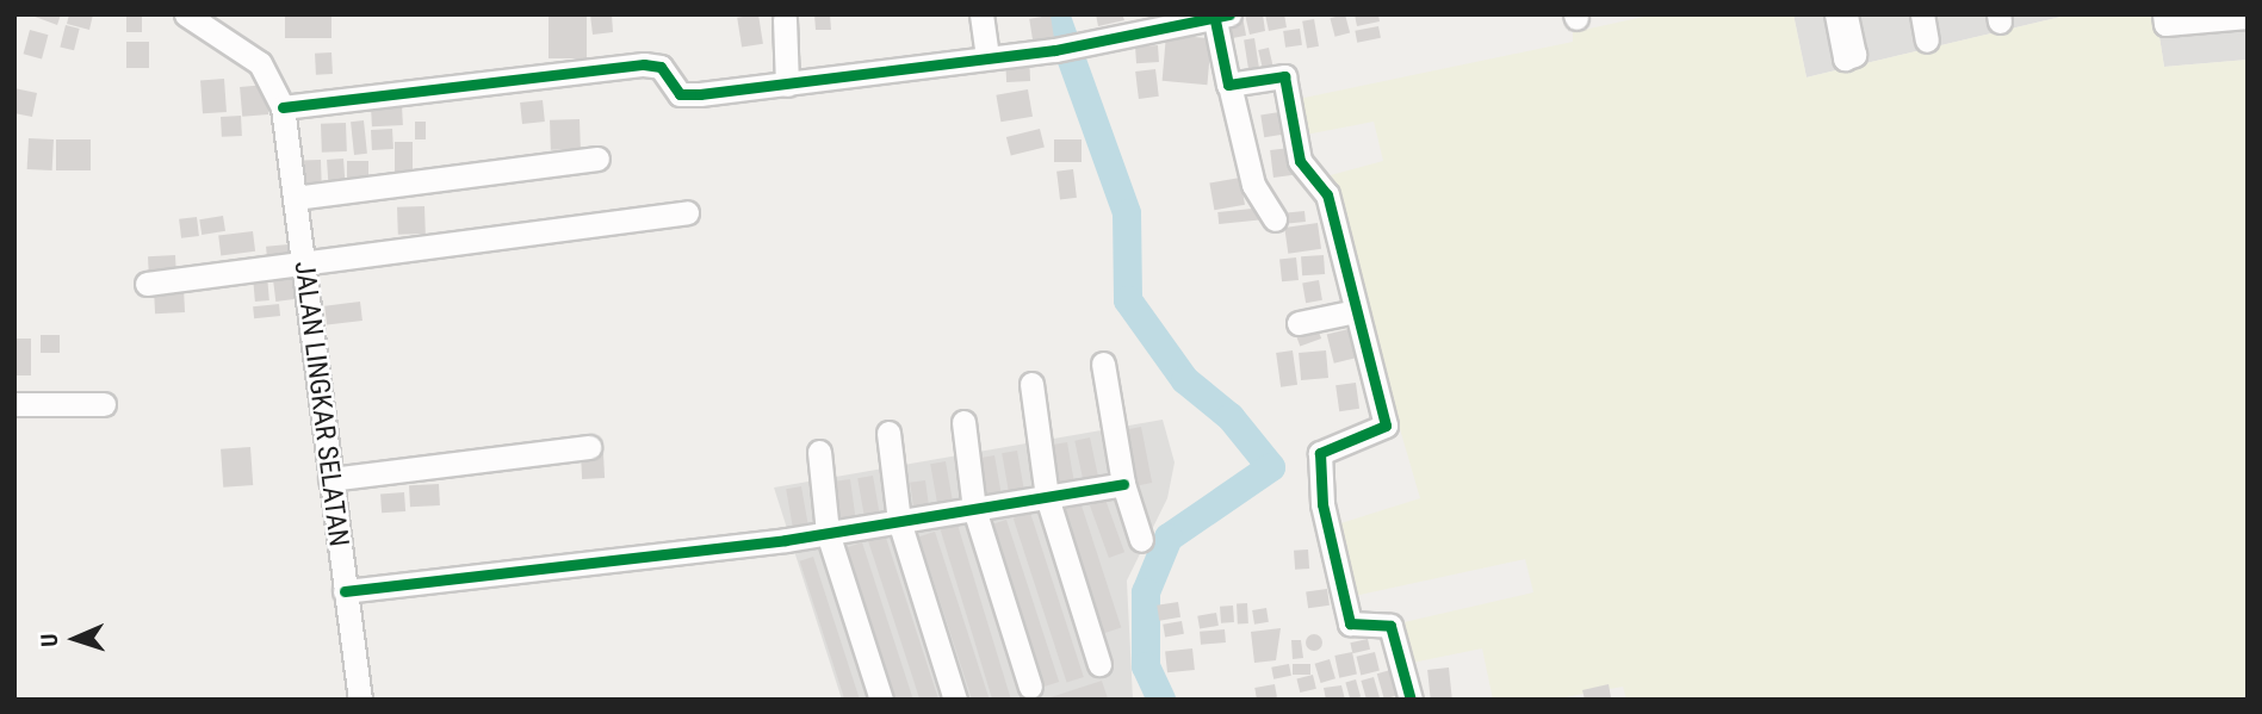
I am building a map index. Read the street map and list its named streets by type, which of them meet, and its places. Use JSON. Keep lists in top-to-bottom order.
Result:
{
  "streets": {
    "street": ["JALAN LINGKAR SELATAN"]
  },
  "north": "left"
}
